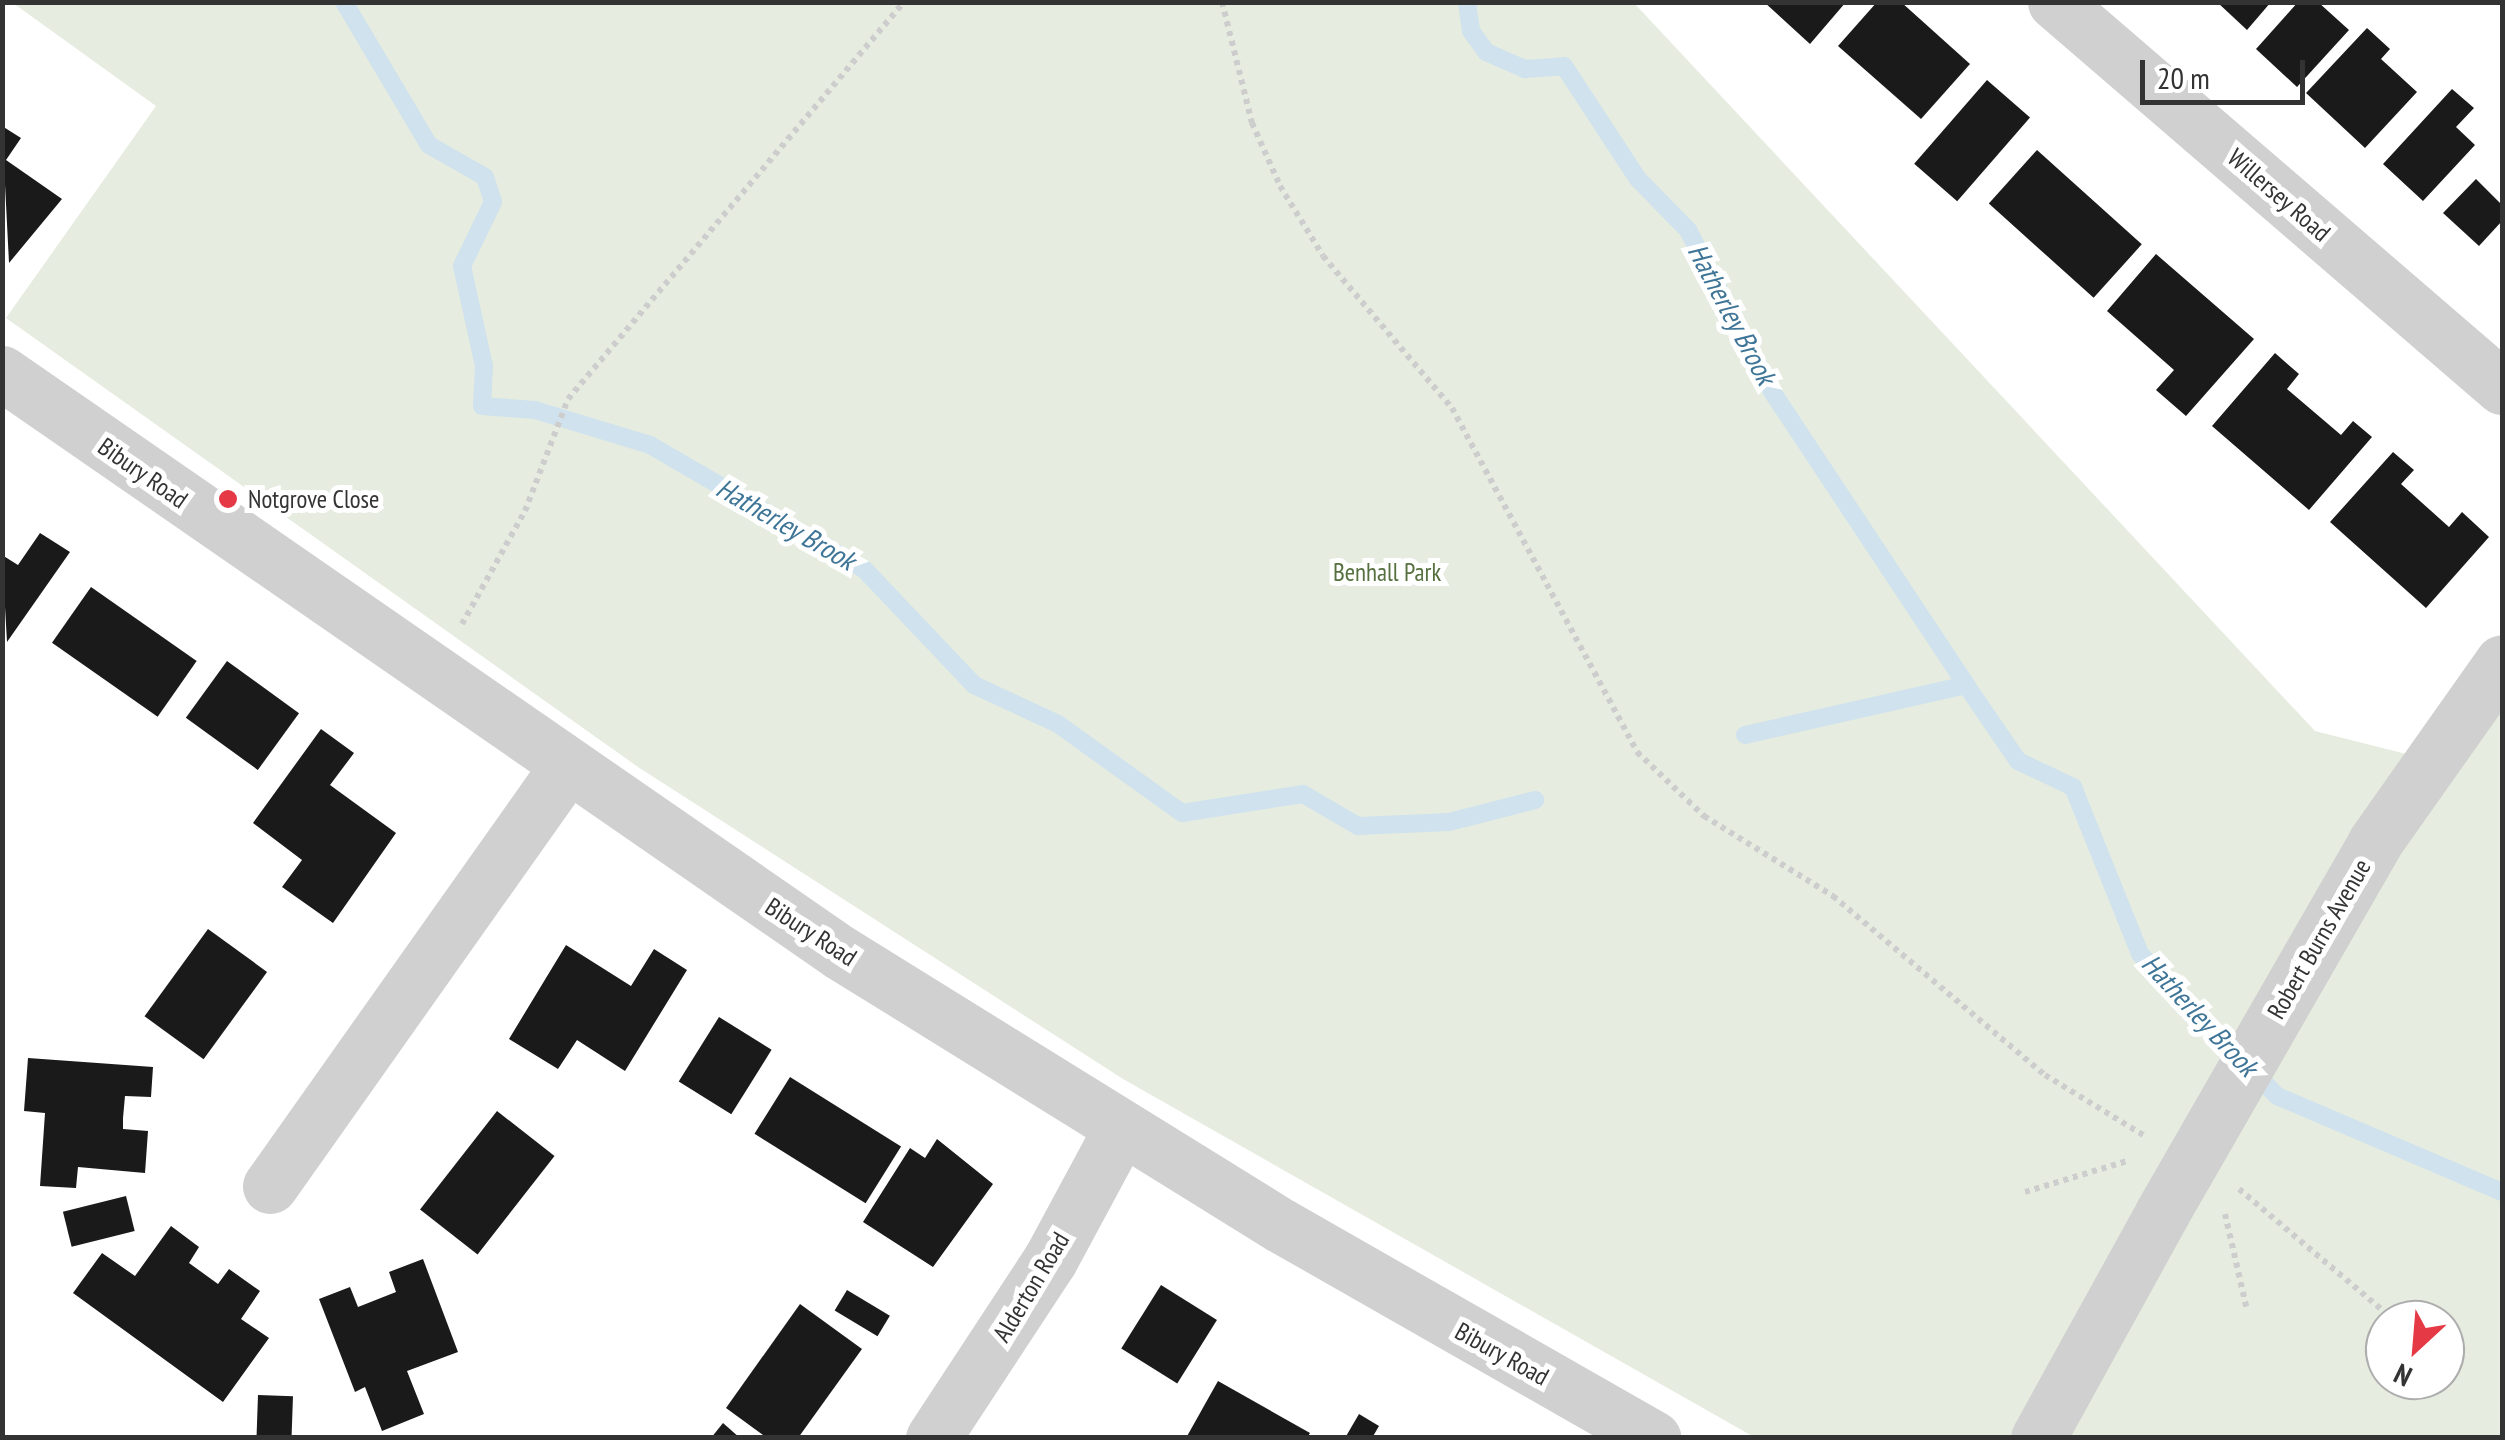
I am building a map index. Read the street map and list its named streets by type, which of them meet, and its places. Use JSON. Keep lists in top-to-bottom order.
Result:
{
  "streets": {
    "street": [
      "Willersey Road",
      "Bibury Road",
      "Robert Burns Avenue",
      "Alderton Road"
    ]
  },
  "crossings": [
    ["Bibury Road", "Alderton Road"]
  ],
  "water": ["Hatherley Brook"],
  "parks": ["Benhall Park"],
  "places": ["Notgrove Close"],
  "scale_bar": "20 m",
  "north": "bottom left"
}
